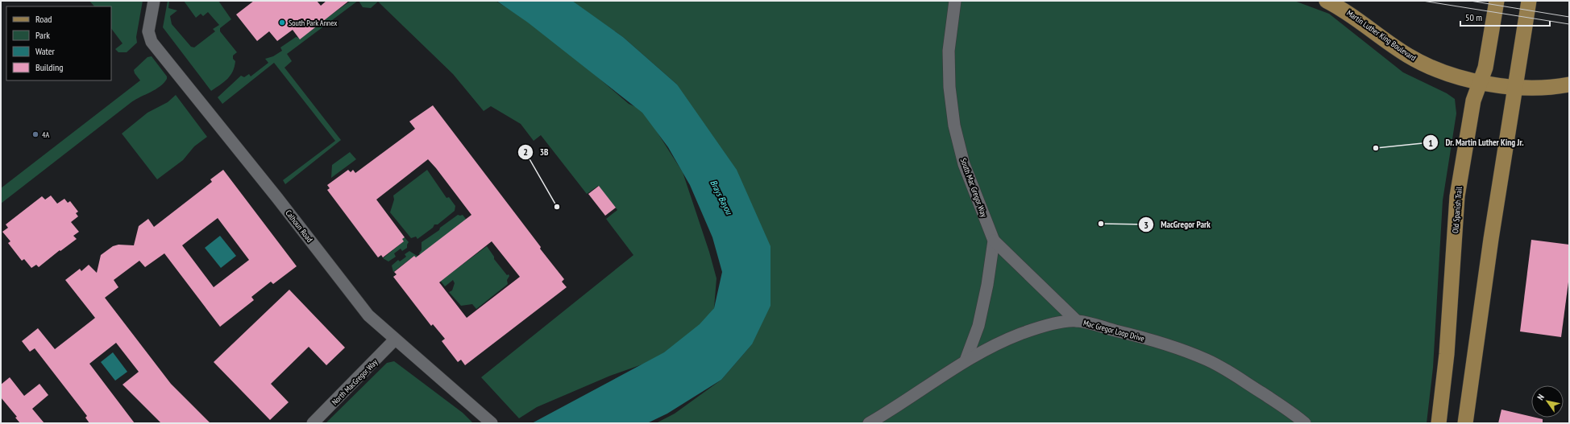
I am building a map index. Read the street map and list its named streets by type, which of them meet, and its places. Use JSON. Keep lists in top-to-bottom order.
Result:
{
  "streets": {
    "main road": ["Martin Luther King Boulevard", "Old Spanish Trail"],
    "street": [
      "South Mac Gregor Way",
      "Calhoun Road",
      "Mac Gregor Loop Drive",
      "North MacGregor Way"
    ]
  },
  "crossings": [
    ["Martin Luther King Boulevard", "Old Spanish Trail"],
    ["South Mac Gregor Way", "Mac Gregor Loop Drive"],
    ["Calhoun Road", "North MacGregor Way"]
  ],
  "water": ["Brays Bayou"],
  "places": [
    "South Park Annex",
    "4A",
    "Dr. Martin Luther King Jr.",
    "3B",
    "MacGregor Park"
  ],
  "legend": [
    "Road",
    "Park",
    "Water",
    "Building"
  ],
  "scale_bar": "50 m",
  "north": "top left"
}
